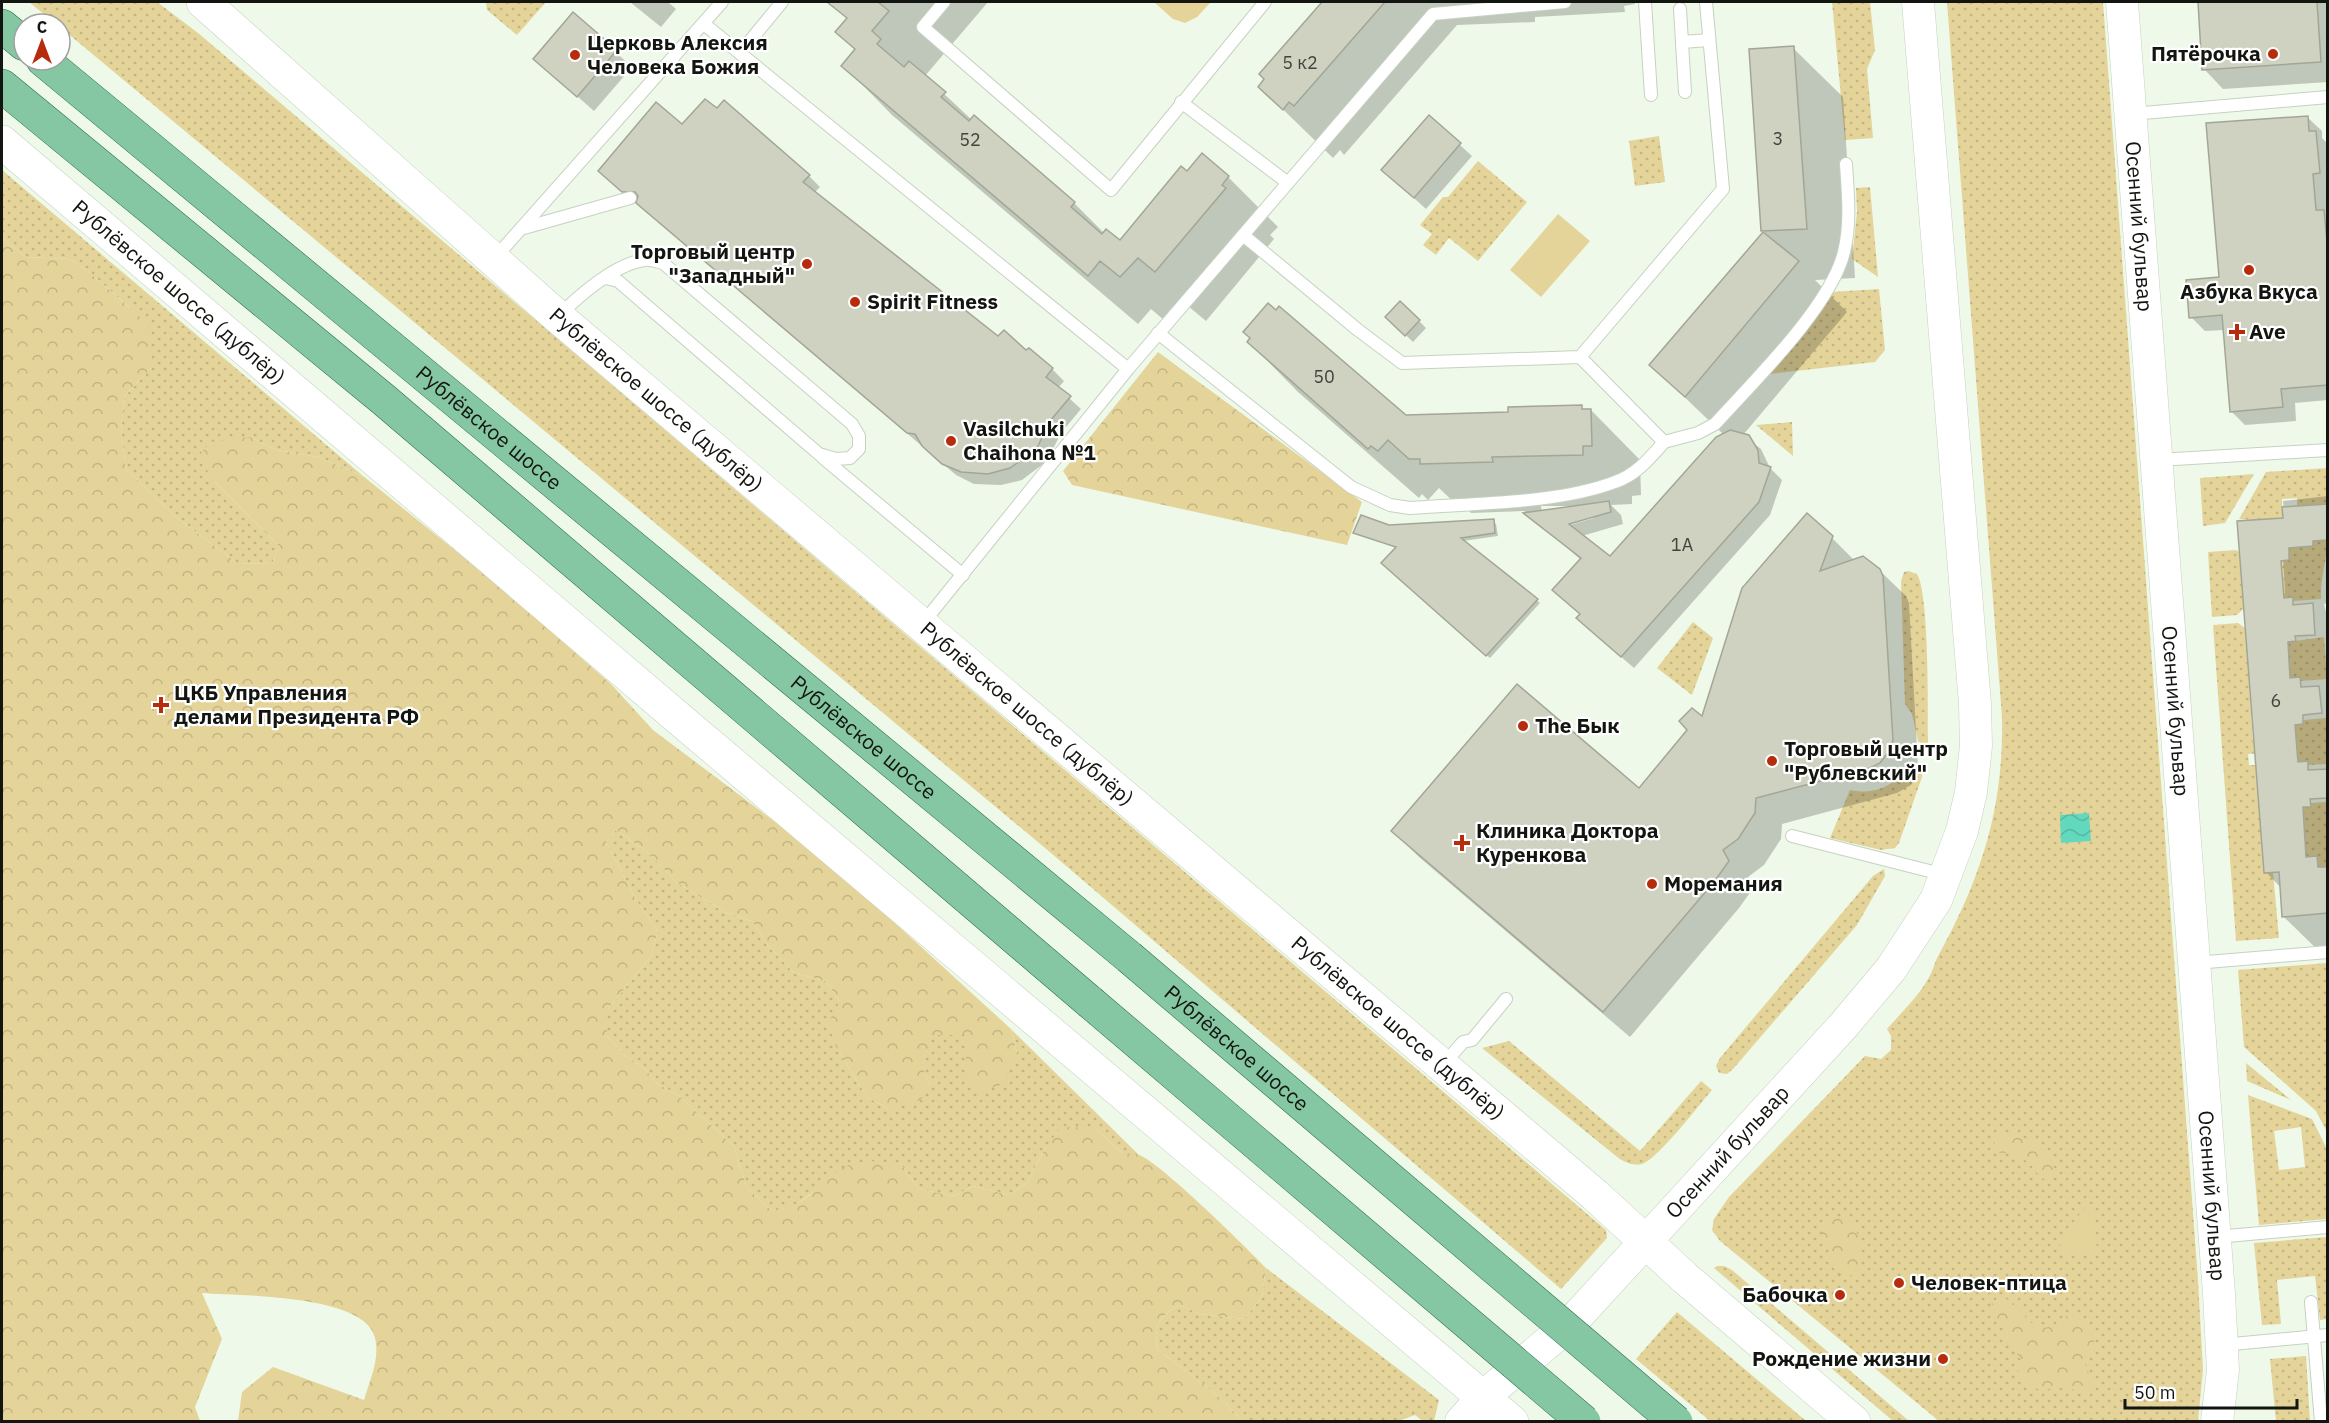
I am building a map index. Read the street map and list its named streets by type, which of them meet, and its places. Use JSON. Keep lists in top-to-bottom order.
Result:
{
  "streets": {
    "main road": ["Рублёвское шоссе (дублёр)", "Рублёвское шоссе"],
    "street": ["Осенний бульвар"]
  },
  "crossings": [
    ["Осенний бульвар", "Рублёвское шоссе (дублёр)"]
  ],
  "places": {
    "other": [
      "Пятёрочка",
      "Церковь Алексия Человека Божия",
      "Торговый центр \"Западный\"",
      "Азбука Вкуса",
      "Spirit Fitness",
      "Vasilchuki Chaihona №1",
      "The Бык",
      "Торговый центр \"Рублевский\"",
      "Моремания",
      "Человек-птица",
      "Бабочка",
      "Рождение жизни"
    ],
    "health": ["Ave", "ЦКБ Управления делами Президента РФ", "Клиника Доктора Куренкова"]
  },
  "house_numbers": [
    "5 к2",
    "3",
    "52",
    "50",
    "1А",
    "6"
  ],
  "scale_bar": "50 m",
  "north": "top"
}
